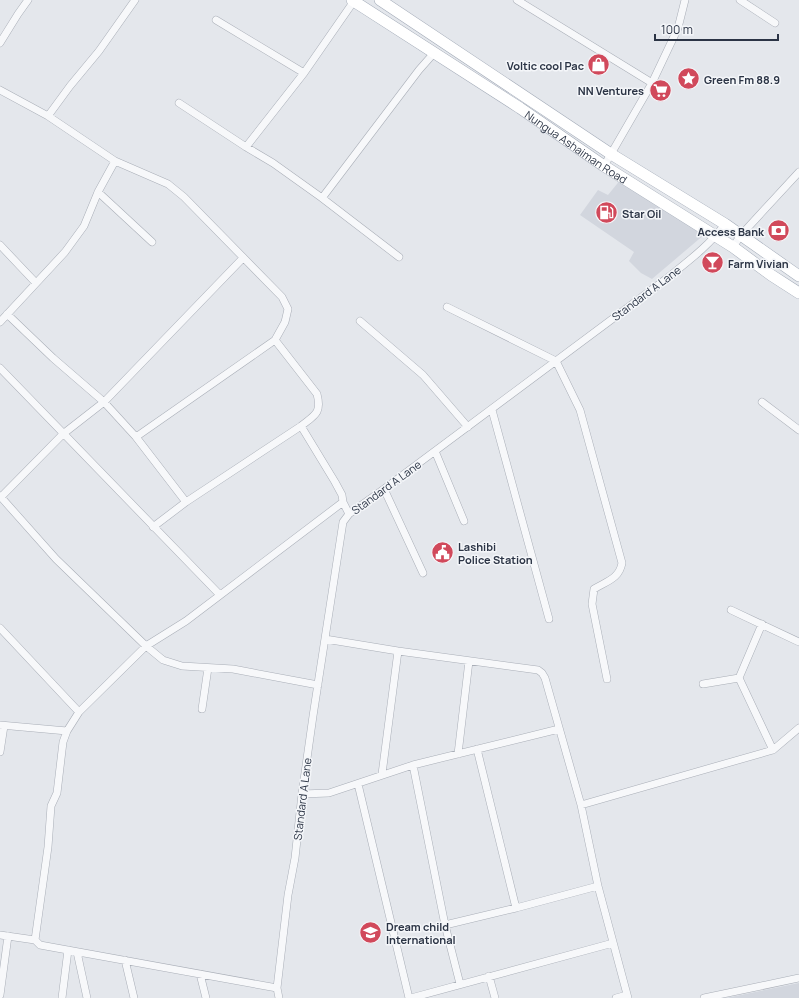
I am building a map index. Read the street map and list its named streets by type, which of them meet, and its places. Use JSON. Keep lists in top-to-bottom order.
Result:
{
  "streets": {
    "main road": ["Nungua Ashaiman Road"],
    "street": ["Standard A Lane"]
  },
  "crossings": [
    ["Nungua Ashaiman Road", "Standard A Lane"]
  ],
  "places": {
    "shop": ["Voltic cool Pac"],
    "place": ["Green Fm 88.9"],
    "supermarket": ["NN Ventures"],
    "fuel station": ["Star Oil"],
    "bank": ["Access Bank"],
    "bar": ["Farm Vivian"],
    "public building": ["Lashibi Police Station"],
    "school or university": ["Dream child International"]
  },
  "scale_bar": "100 m"
}
